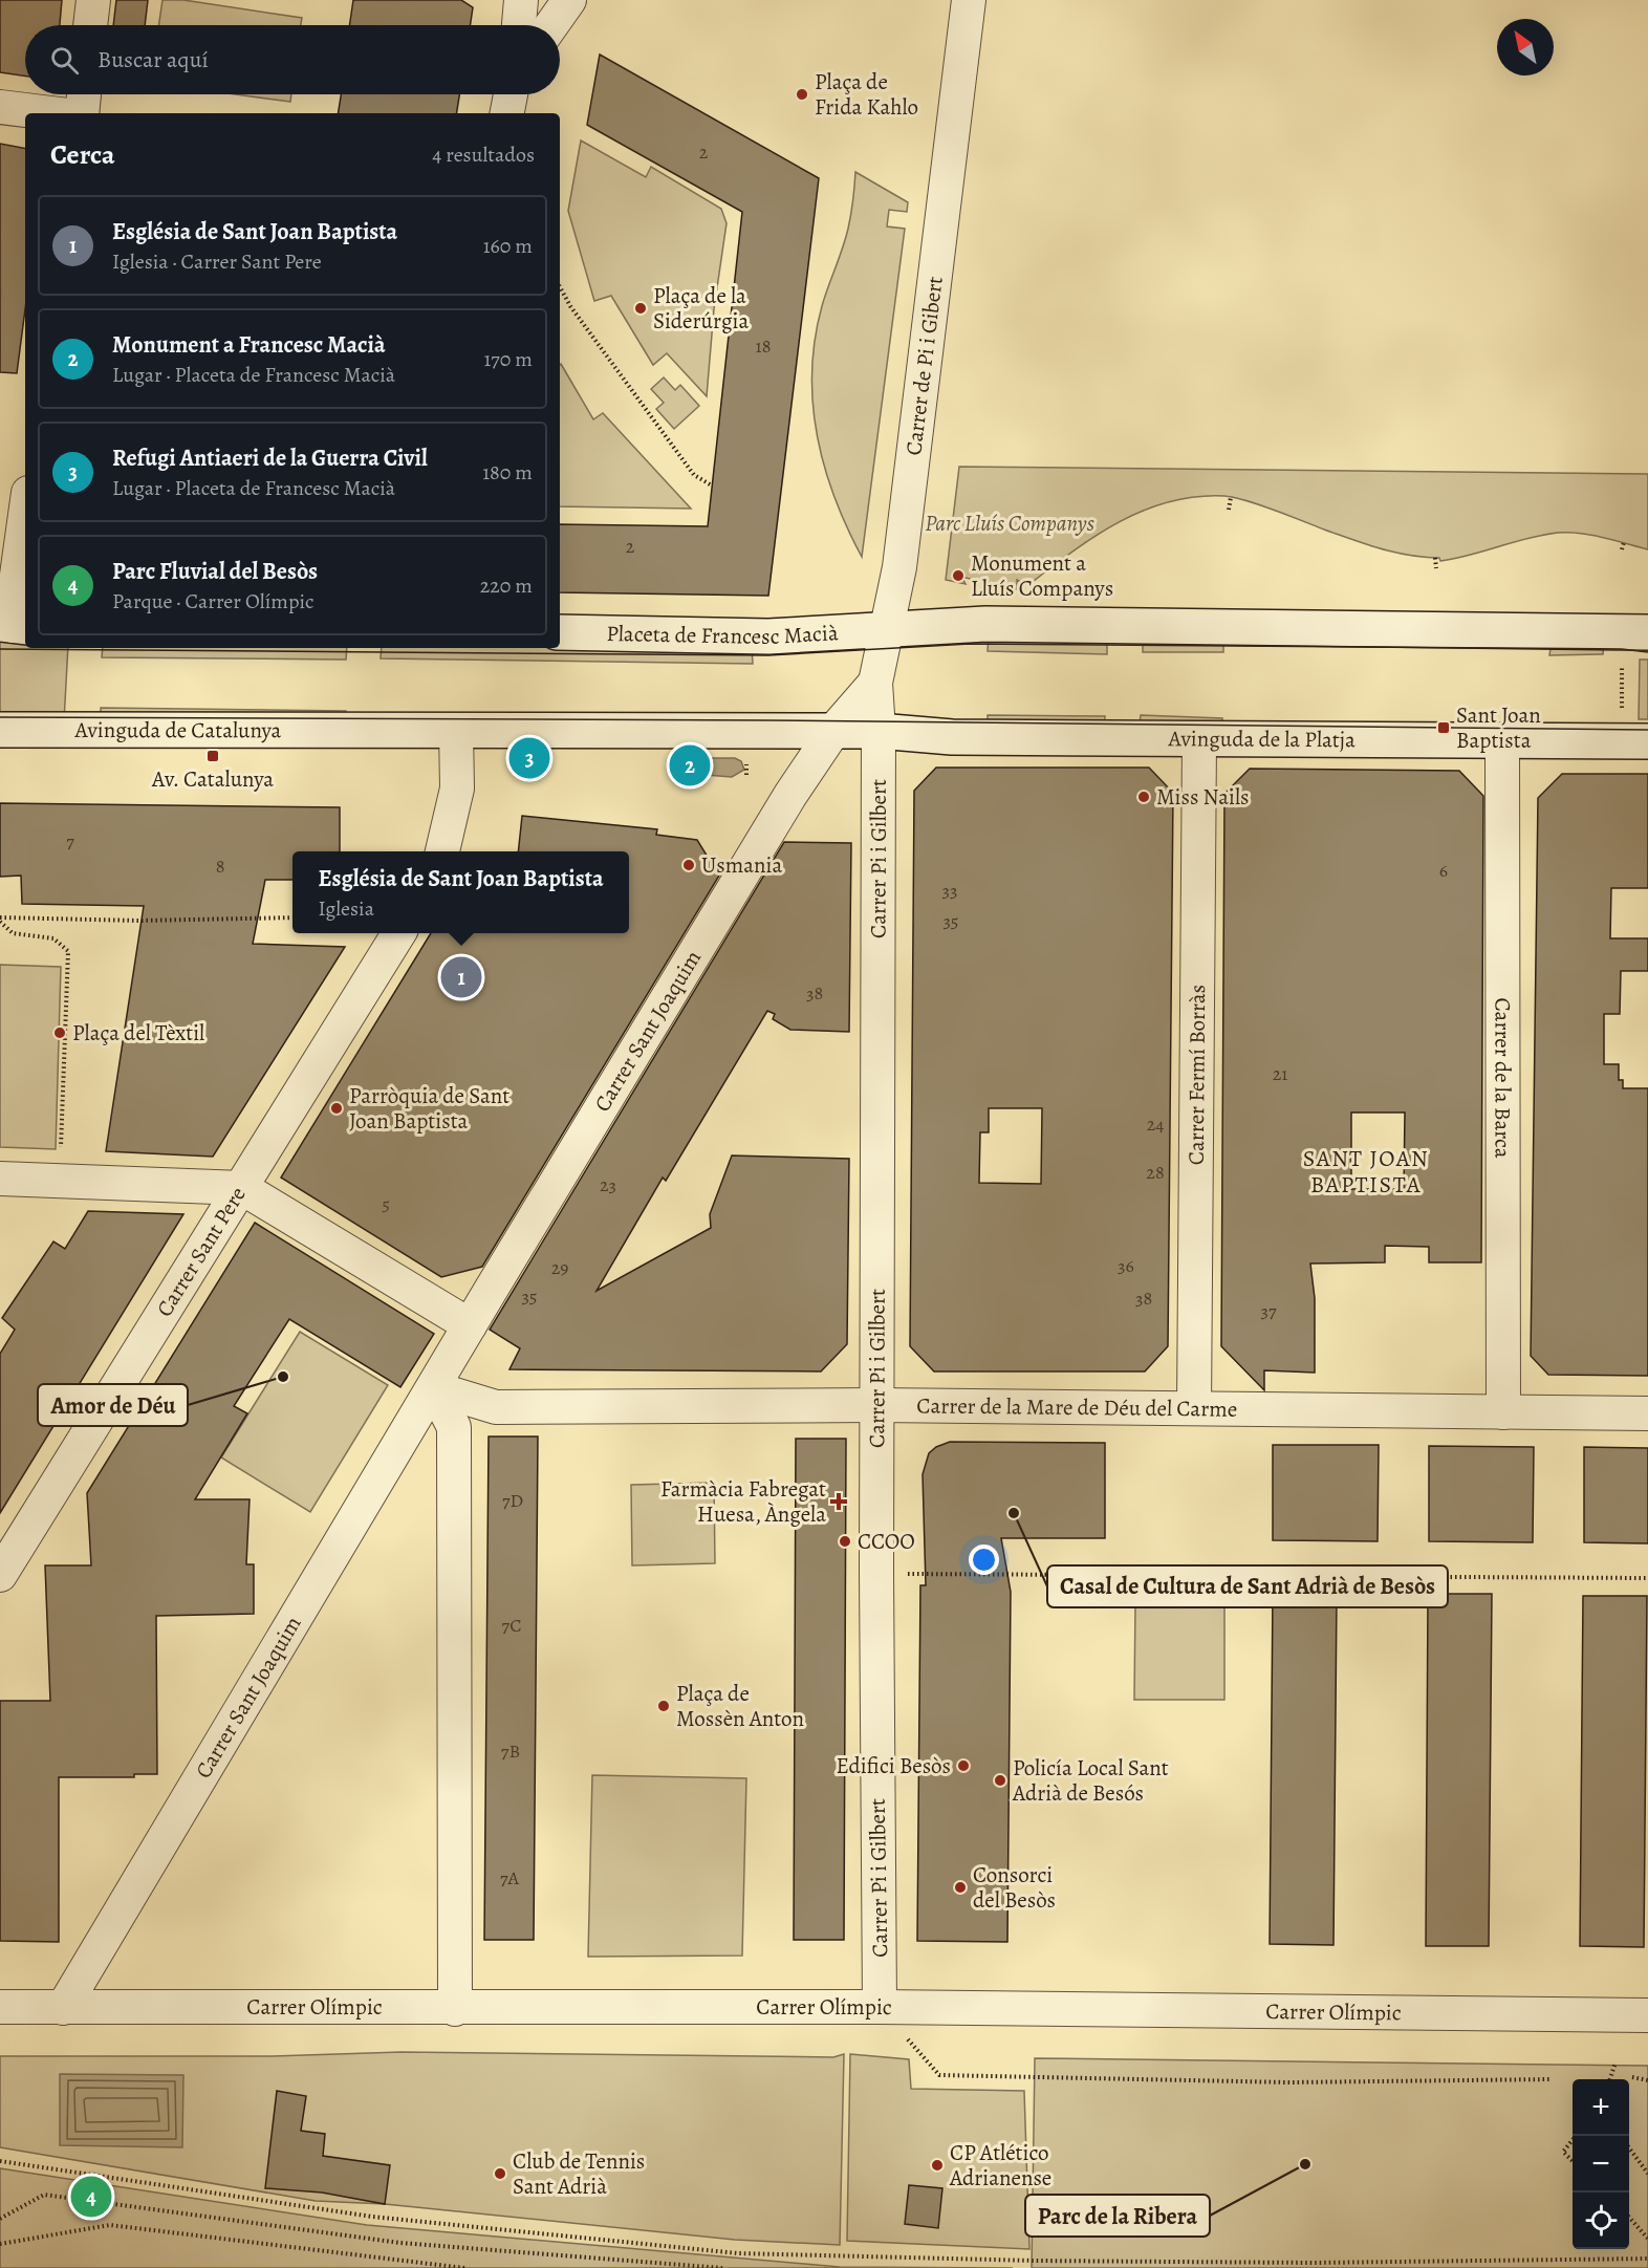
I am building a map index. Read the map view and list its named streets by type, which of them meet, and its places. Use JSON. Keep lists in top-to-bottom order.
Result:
{
  "streets": {
    "street": [
      "Carrer de Pi i Gibert",
      "Placeta de Francesc Macià",
      "Avinguda de Catalunya",
      "Avinguda de la Platja",
      "Carrer Pi i Gilbert",
      "Carrer Sant Joaquim",
      "Carrer Fermí Borràs",
      "Carrer de la Barca",
      "Carrer Sant Pere",
      "Carrer de la Mare de Déu del Carme",
      "Carrer Olímpic"
    ]
  },
  "crossings": [
    ["Carrer de Pi i Gibert", "Placeta de Francesc Macià"],
    ["Carrer de Pi i Gibert", "Avinguda de la Platja"],
    ["Carrer de Pi i Gibert", "Carrer Pi i Gilbert"],
    ["Carrer de Pi i Gibert", "Carrer Sant Joaquim"],
    ["Avinguda de la Platja", "Carrer Pi i Gilbert"],
    ["Avinguda de la Platja", "Carrer Fermí Borràs"],
    ["Avinguda de la Platja", "Carrer de la Barca"],
    ["Carrer Pi i Gilbert", "Carrer de la Mare de Déu del Carme"],
    ["Carrer Pi i Gilbert", "Carrer Olímpic"],
    ["Carrer Sant Joaquim", "Carrer de la Mare de Déu del Carme"],
    ["Carrer Sant Joaquim", "Carrer Olímpic"],
    ["Carrer Fermí Borràs", "Carrer de la Mare de Déu del Carme"],
    ["Carrer de la Barca", "Carrer de la Mare de Déu del Carme"]
  ],
  "districts": ["SANT JOAN BAPTISTA"],
  "parks": ["Parc Lluís Companys"],
  "places": {
    "other": [
      "Plaça de Frida Kahlo",
      "Plaça de la Siderúrgia",
      "Monument a Lluís Companys",
      "Miss Nails",
      "Usmania",
      "Plaça del Tèxtil",
      "Parròquia de Sant Joan Baptista",
      "Amor de Déu",
      "Casal de Cultura de Sant Adrià de Besòs",
      "CCOO",
      "Plaça de Mossèn Anton",
      "Edifici Besòs",
      "Policía Local Sant Adrià de Besós",
      "Consorci del Besòs",
      "Parc de la Ribera",
      "CP Atlético Adrianense",
      "Club de Tennis Sant Adrià"
    ],
    "transit": ["Sant Joan Baptista", "Av. Catalunya"],
    "health": ["Farmàcia Fabregat Huesa, Àngela"]
  },
  "house_numbers": [
    "2",
    "18",
    "2",
    "7",
    "8",
    "6",
    "33",
    "35",
    "38",
    "21",
    "24",
    "28",
    "23",
    "5",
    "36",
    "29",
    "35",
    "38",
    "37",
    "7D",
    "7C",
    "7B",
    "7A"
  ],
  "north": "top left",
  "page": {
    "search": "Buscar aquí",
    "heading": ["Cerca", "4 resultados"],
    "list": [
      {
        "mark": "1",
        "name": "Església de Sant Joan Baptista",
        "note": "Iglesia · Carrer Sant Pere",
        "value": "160 m"
      },
      {
        "mark": "2",
        "name": "Monument a Francesc Macià",
        "note": "Lugar · Placeta de Francesc Macià",
        "value": "170 m"
      },
      {
        "mark": "3",
        "name": "Refugi Antiaeri de la Guerra Civil",
        "note": "Lugar · Placeta de Francesc Macià",
        "value": "180 m"
      },
      {
        "mark": "4",
        "name": "Parc Fluvial del Besòs",
        "note": "Parque · Carrer Olímpic",
        "value": "220 m"
      }
    ],
    "pins": [
      "3",
      "2",
      "1",
      "4"
    ],
    "popup": ["Església de Sant Joan Baptista", "Iglesia"],
    "map_buttons": ["+", "−"]
  }
}
